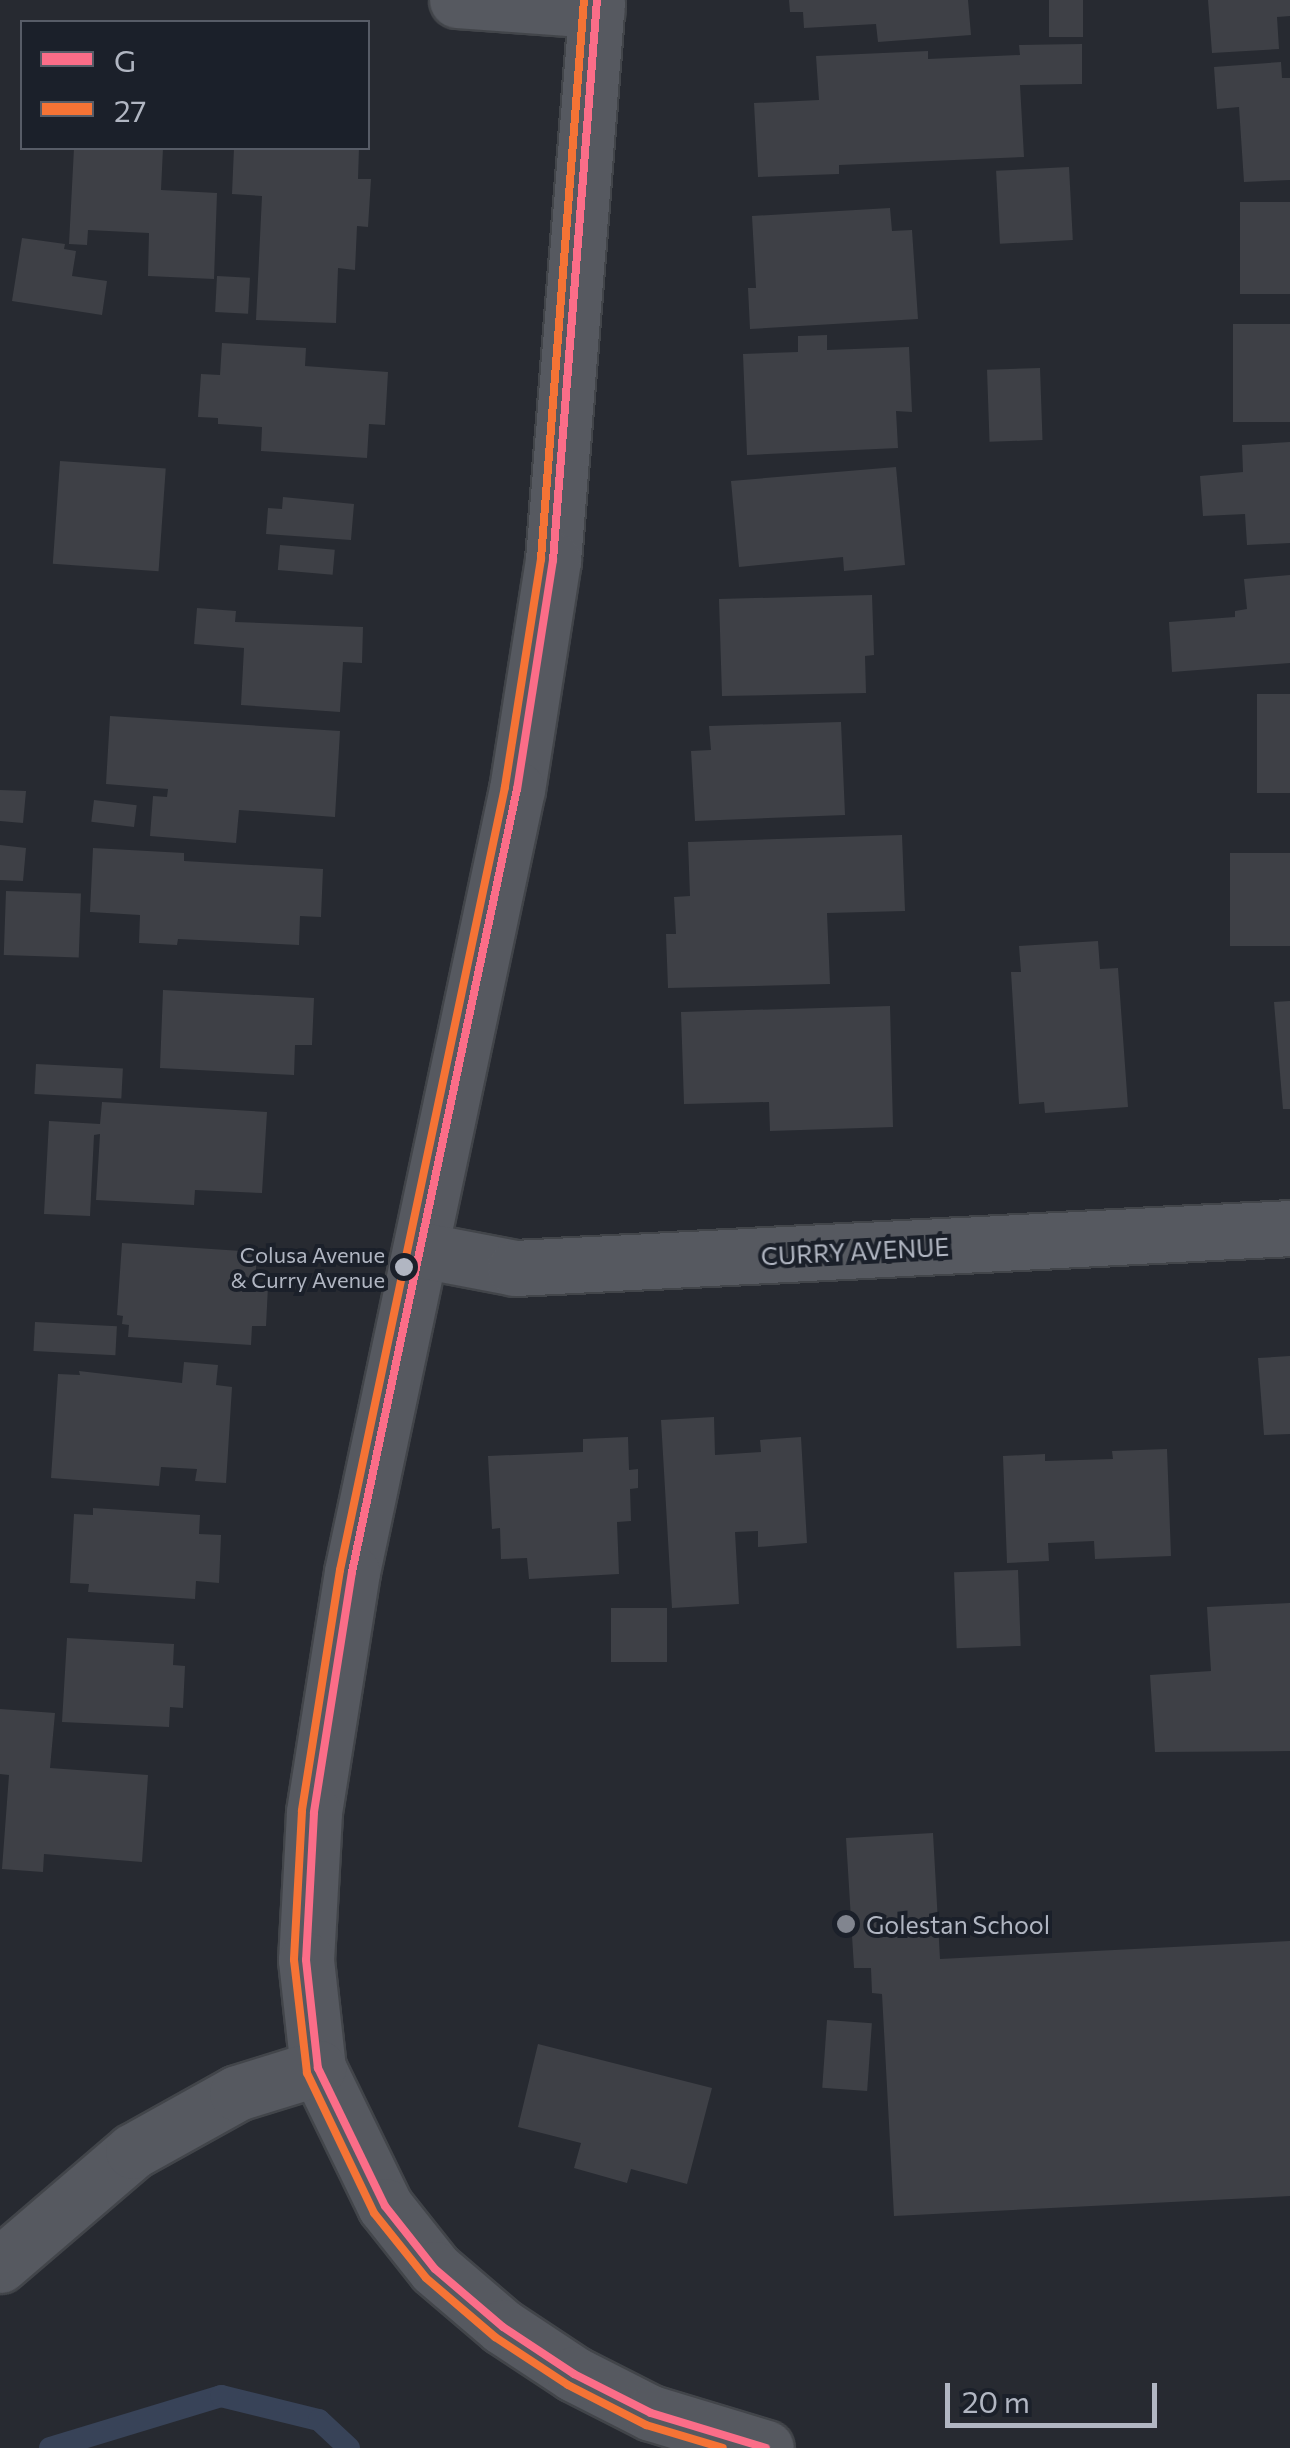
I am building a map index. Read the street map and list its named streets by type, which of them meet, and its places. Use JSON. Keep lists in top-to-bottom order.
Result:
{
  "streets": {
    "street": ["CURRY AVENUE"]
  },
  "places": ["Colusa Avenue & Curry Avenue", "Golestan School"],
  "lines": ["transit line G", "transit line 27"],
  "legend": ["G", "27"],
  "scale_bar": "20 m"
}
